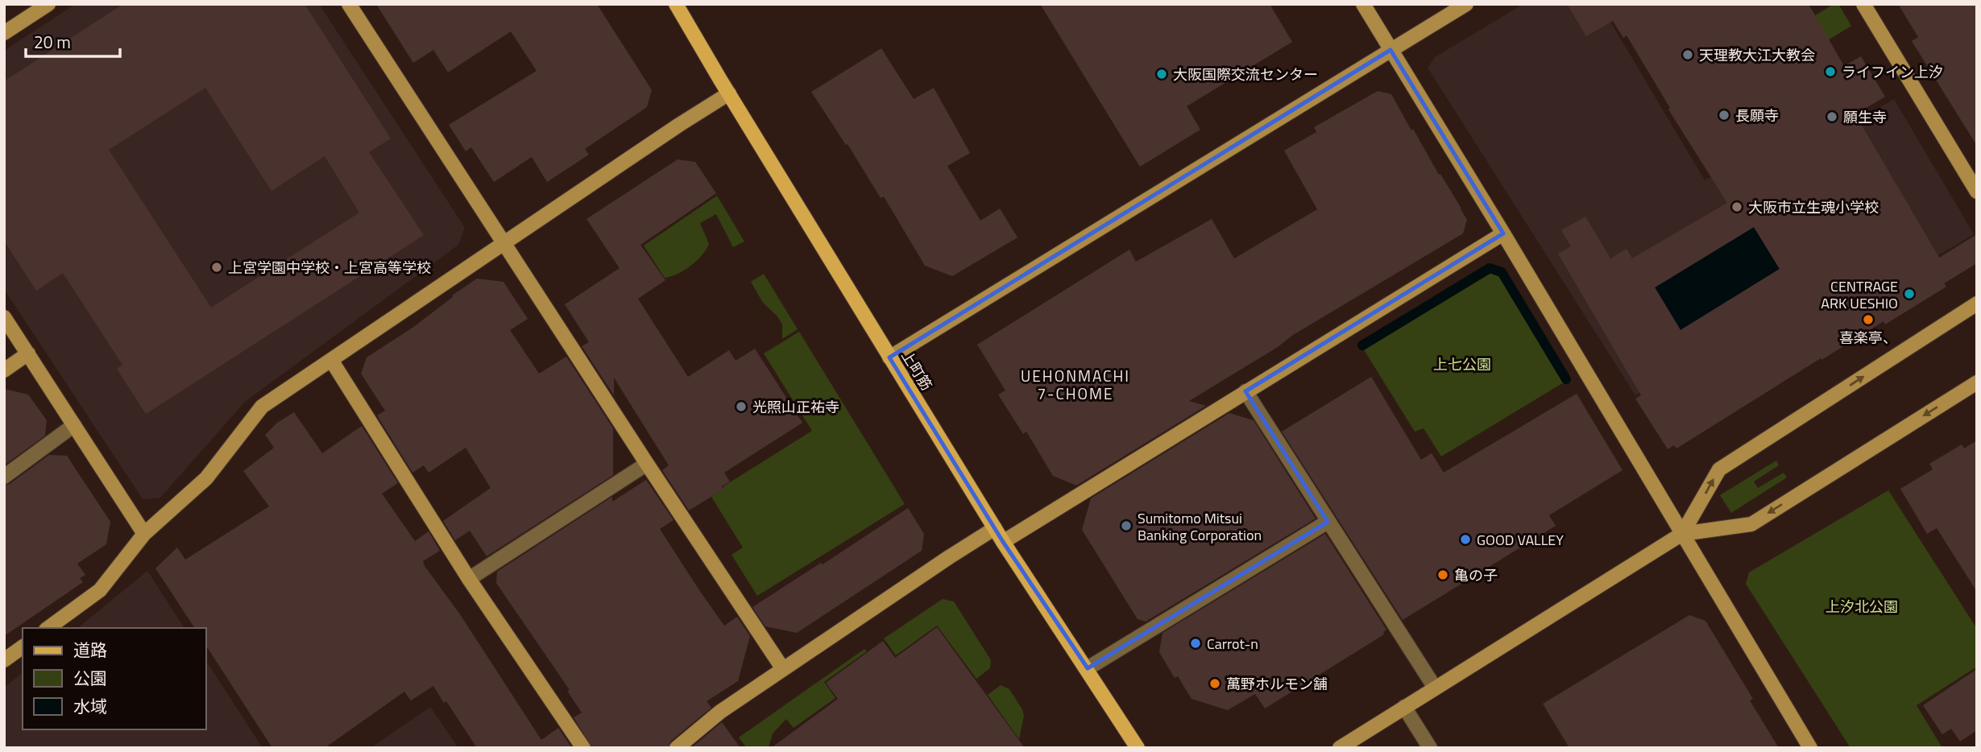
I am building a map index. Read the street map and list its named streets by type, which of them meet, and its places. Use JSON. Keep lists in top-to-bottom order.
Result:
{
  "streets": {
    "main road": ["上町筋"]
  },
  "districts": ["UEHONMACHI 7-CHOME"],
  "parks": ["上七公園", "上汐北公園"],
  "places": [
    "天理教大江大教会",
    "ライフイン上汐",
    "大阪国際交流センター",
    "長願寺",
    "願生寺",
    "大阪市立生魂小学校",
    "上宮学園中学校・上宮高等学校",
    "CENTRAGE ARK UESHIO",
    "喜楽亭、",
    "光照山正祐寺",
    "Sumitomo Mitsui Banking Corporation",
    "GOOD VALLEY",
    "亀の子",
    "Carrot-n",
    "萬野ホルモン舗"
  ],
  "legend": ["道路", "公園", "水域"],
  "scale_bar": "20 m"
}
